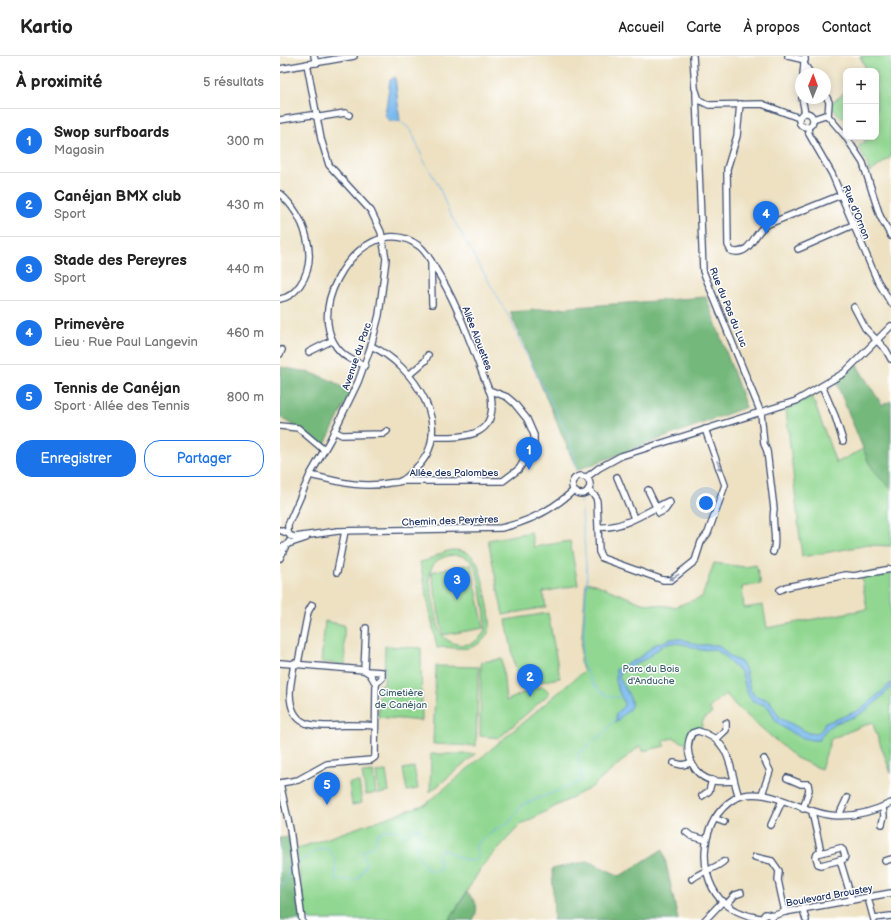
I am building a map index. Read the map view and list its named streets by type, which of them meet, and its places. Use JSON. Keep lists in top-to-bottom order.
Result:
{
  "streets": {
    "street": [
      "Rue d'Ornon",
      "Rue du Pas du Luc",
      "Allée Alouettes",
      "Avenue du Parc",
      "Allée des Palombes",
      "Chemin des Peyrères",
      "Boulevard Broustey"
    ]
  },
  "crossings": [
    ["Allée Alouettes", "Avenue du Parc"],
    ["Allée Alouettes", "Allée des Palombes"],
    ["Avenue du Parc", "Allée des Palombes"],
    ["Avenue du Parc", "Chemin des Peyrères"]
  ],
  "parks": ["Parc du Bois d'Anduche", "Cimetière de Canéjan"],
  "north": "top",
  "page": {
    "header": "Kartio",
    "nav": [
      "Accueil",
      "Carte",
      "À propos",
      "Contact"
    ],
    "heading": ["À proximité", "5 résultats"],
    "map_buttons": ["+", "−"],
    "list": [
      {
        "mark": "1",
        "name": "Swop surfboards",
        "note": "Magasin",
        "value": "300 m"
      },
      {
        "mark": "2",
        "name": "Canéjan BMX club",
        "note": "Sport",
        "value": "430 m"
      },
      {
        "mark": "3",
        "name": "Stade des Pereyres",
        "note": "Sport",
        "value": "440 m"
      },
      {
        "mark": "4",
        "name": "Primevère",
        "note": "Lieu · Rue Paul Langevin",
        "value": "460 m"
      },
      {
        "mark": "5",
        "name": "Tennis de Canéjan",
        "note": "Sport · Allée des Tennis",
        "value": "800 m"
      }
    ],
    "pins": [
      "4",
      "1",
      "3",
      "2",
      "5"
    ],
    "buttons": ["Enregistrer", "Partager"]
  }
}
